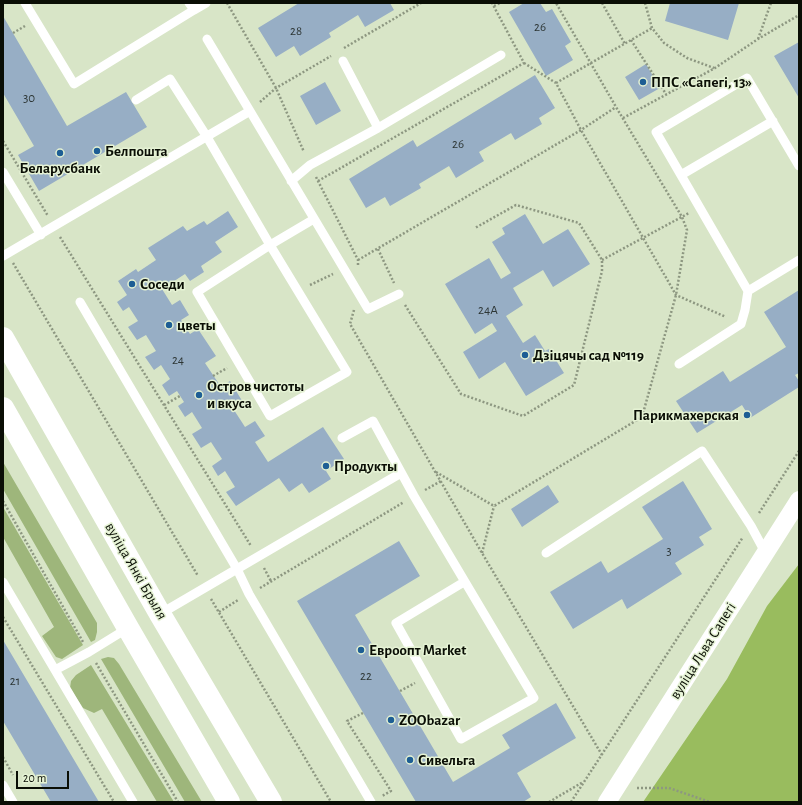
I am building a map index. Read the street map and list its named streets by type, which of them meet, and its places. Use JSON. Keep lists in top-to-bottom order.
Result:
{
  "streets": {
    "main road": ["вуліца Янкі Брыля"],
    "street": ["вуліца Льва Сапегі"]
  },
  "places": [
    "ППС «Сапегі, 13»",
    "Белпошта",
    "Беларусбанк",
    "Соседи",
    "цветы",
    "Дзіцячы сад №119",
    "Остров чистоты и вкуса",
    "Парикмахерская",
    "Продукты",
    "Евроопт Market",
    "ZOObazar",
    "Сивельга"
  ],
  "house_numbers": [
    "26",
    "28",
    "30",
    "26",
    "24А",
    "24",
    "3",
    "22",
    "21"
  ],
  "scale_bar": "20 m"
}
